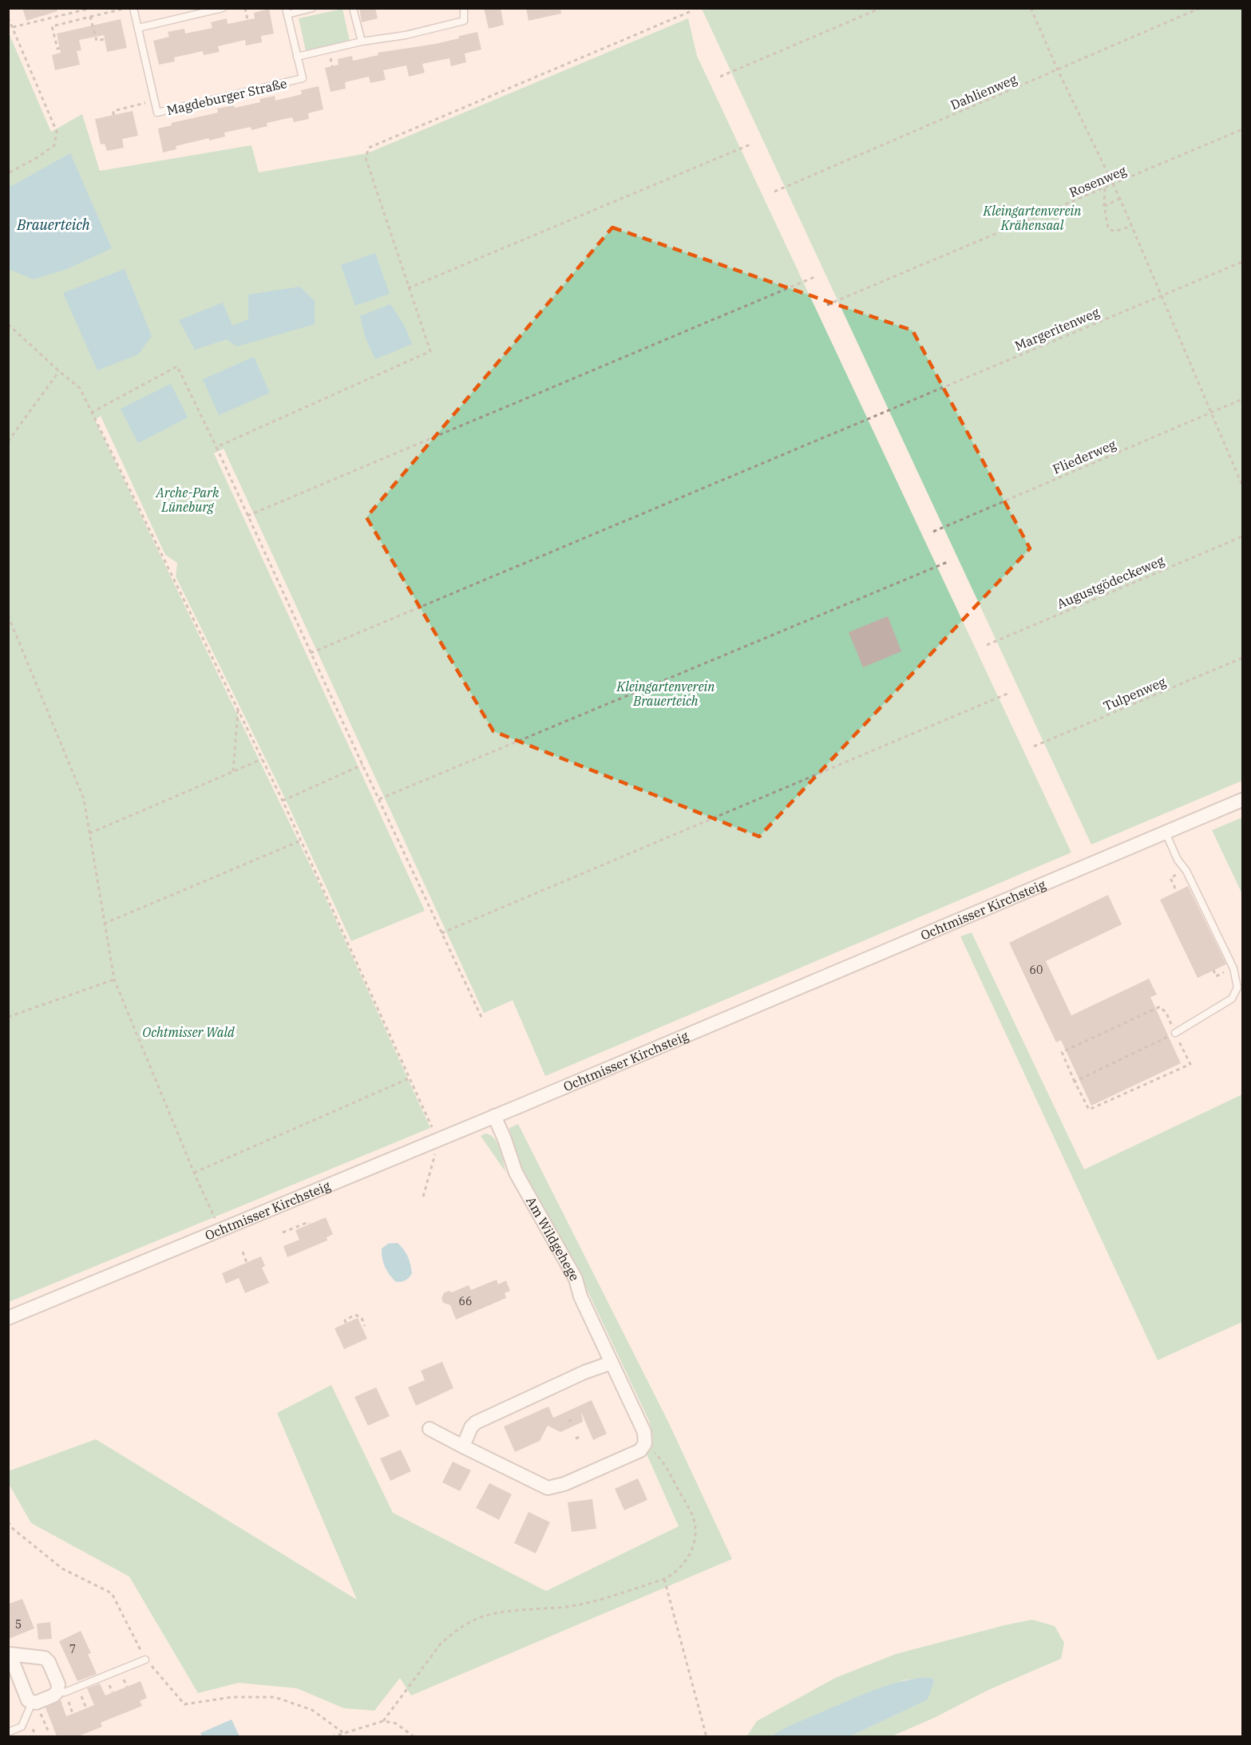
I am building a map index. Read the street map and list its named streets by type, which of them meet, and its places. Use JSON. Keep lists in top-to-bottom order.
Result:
{
  "streets": {
    "street": ["Ochtmisser Kirchsteig", "Am Wildgehege"],
    "lane": ["Magdeburger Straße"],
    "path": [
      "Dahlienweg",
      "Rosenweg",
      "Margeritenweg",
      "Fliederweg",
      "Augustgödeckeweg",
      "Tulpenweg"
    ]
  },
  "crossings": [
    ["Ochtmisser Kirchsteig", "Am Wildgehege"]
  ],
  "water": ["Brauerteich"],
  "parks": [
    "Kleingartenverein Krähensaal",
    "Arche-Park Lüneburg",
    "Kleingartenverein Brauerteich",
    "Ochtmisser Wald"
  ],
  "house_numbers": [
    "60",
    "66",
    "5",
    "7"
  ]
}
